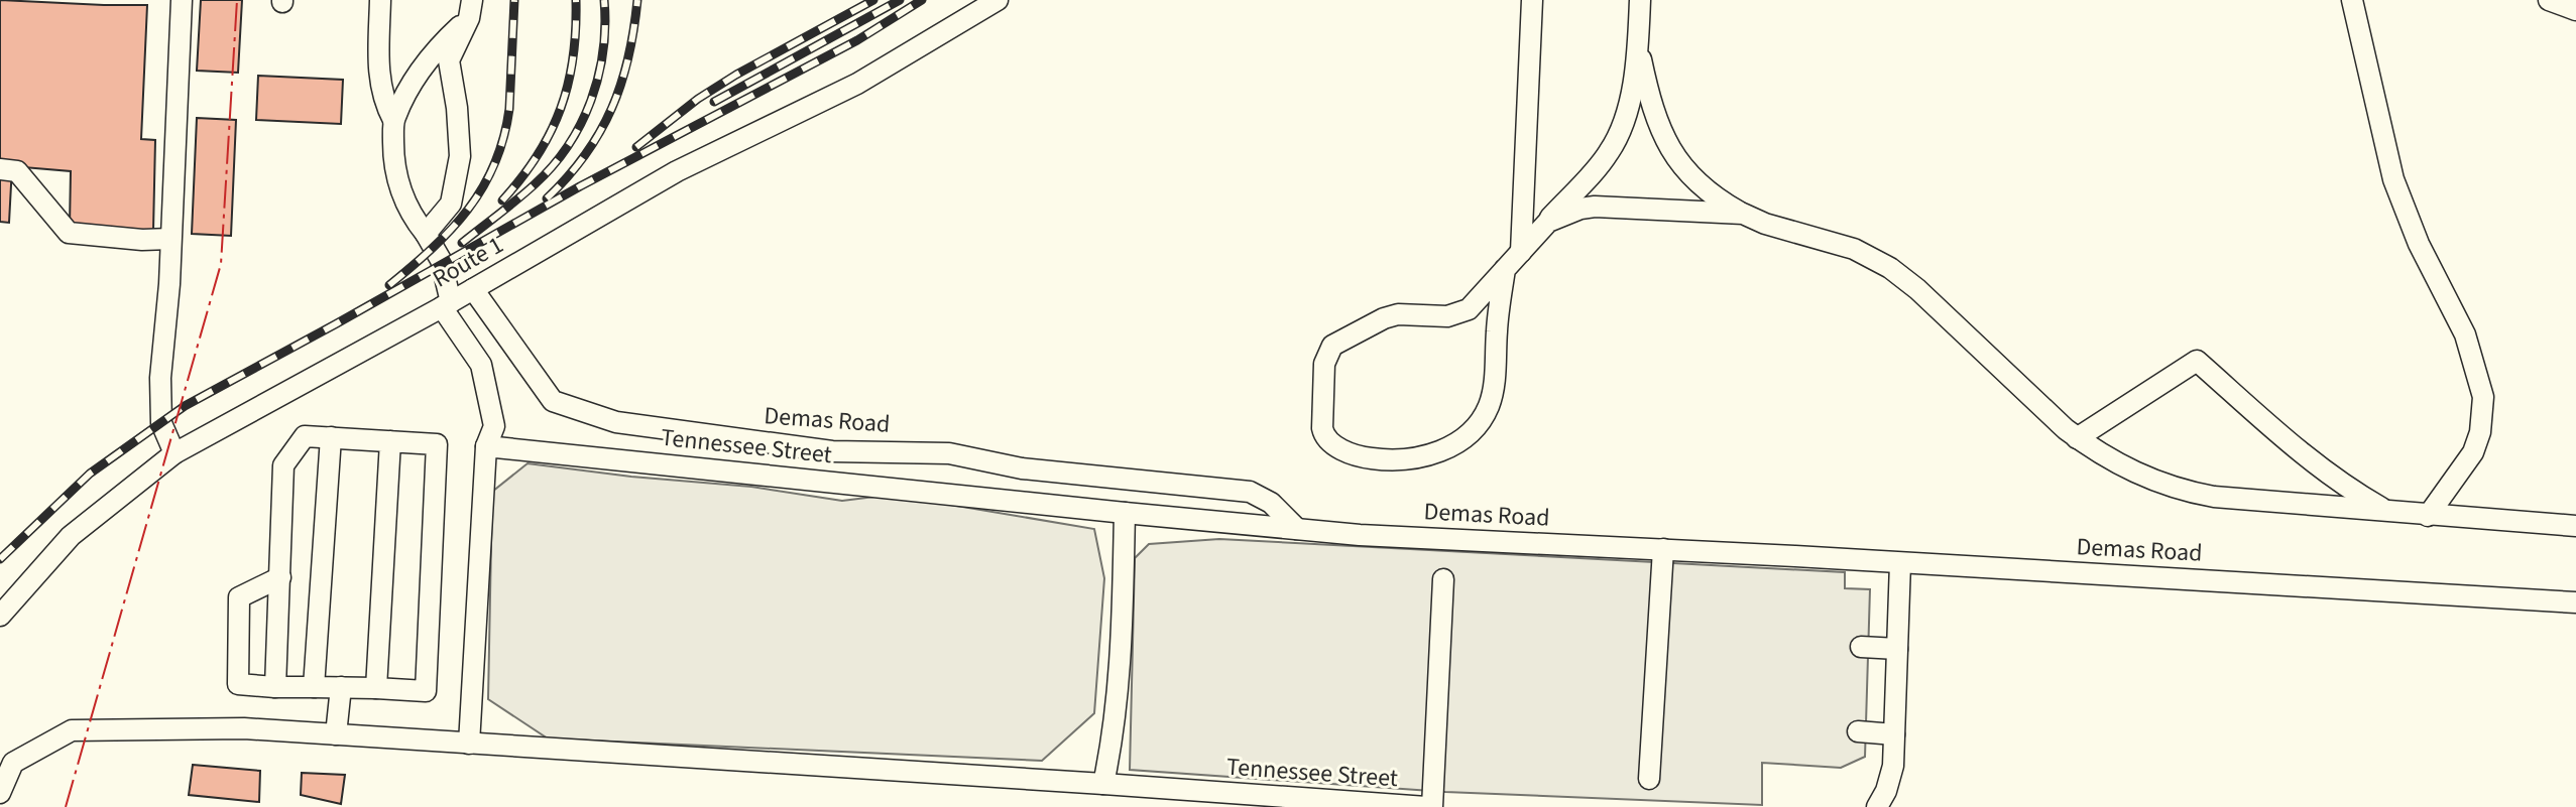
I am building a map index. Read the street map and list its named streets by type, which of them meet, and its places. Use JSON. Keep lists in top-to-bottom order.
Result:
{
  "streets": {
    "street": ["Route 1", "Demas Road", "Tennessee Street"]
  },
  "crossings": [
    ["Route 1", "Demas Road"],
    ["Demas Road", "Tennessee Street"]
  ]
}
